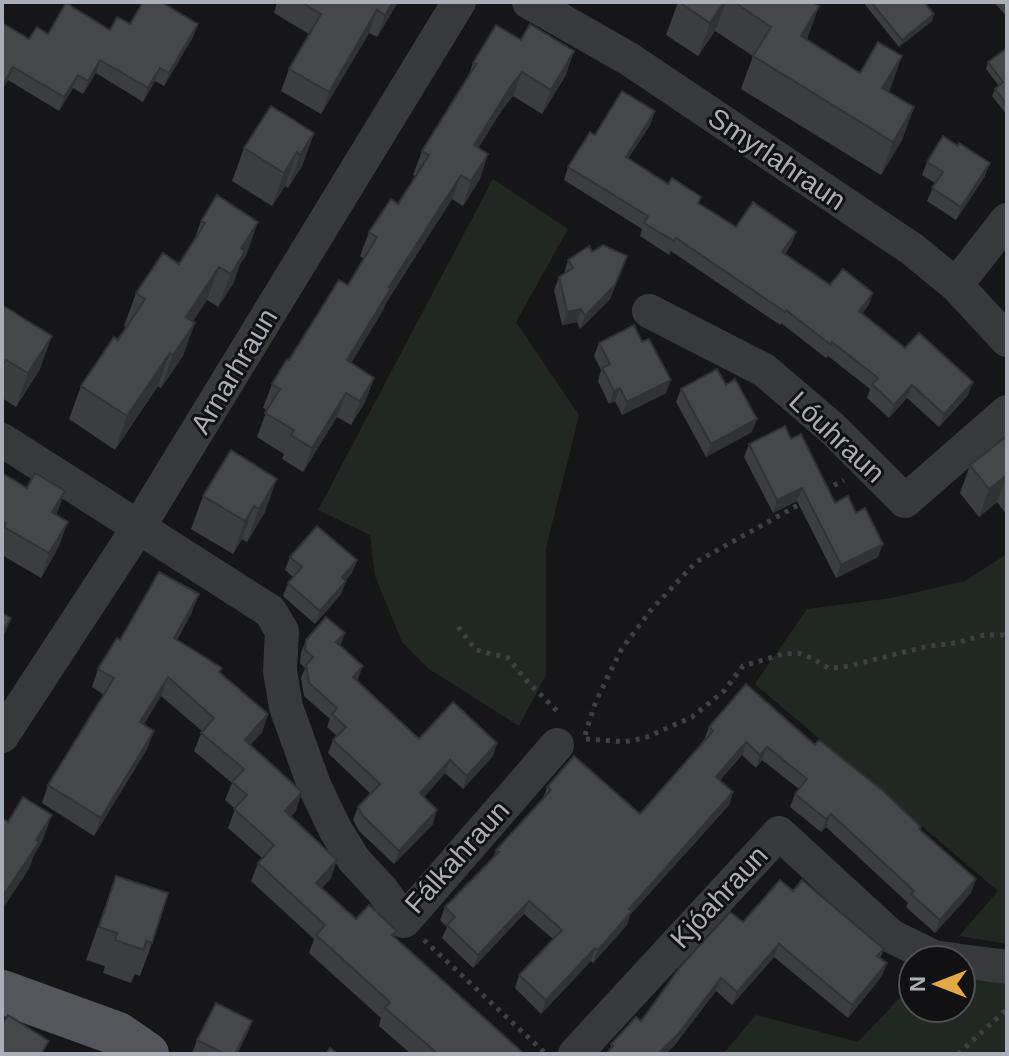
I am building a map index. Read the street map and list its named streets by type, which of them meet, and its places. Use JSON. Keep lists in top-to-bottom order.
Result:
{
  "streets": {
    "street": [
      "Smyrlahraun",
      "Arnarhraun",
      "Lóuhraun",
      "Fálkahraun",
      "Kjóahraun"
    ]
  },
  "crossings": [
    ["Arnarhraun", "Fálkahraun"]
  ],
  "north": "left"
}
